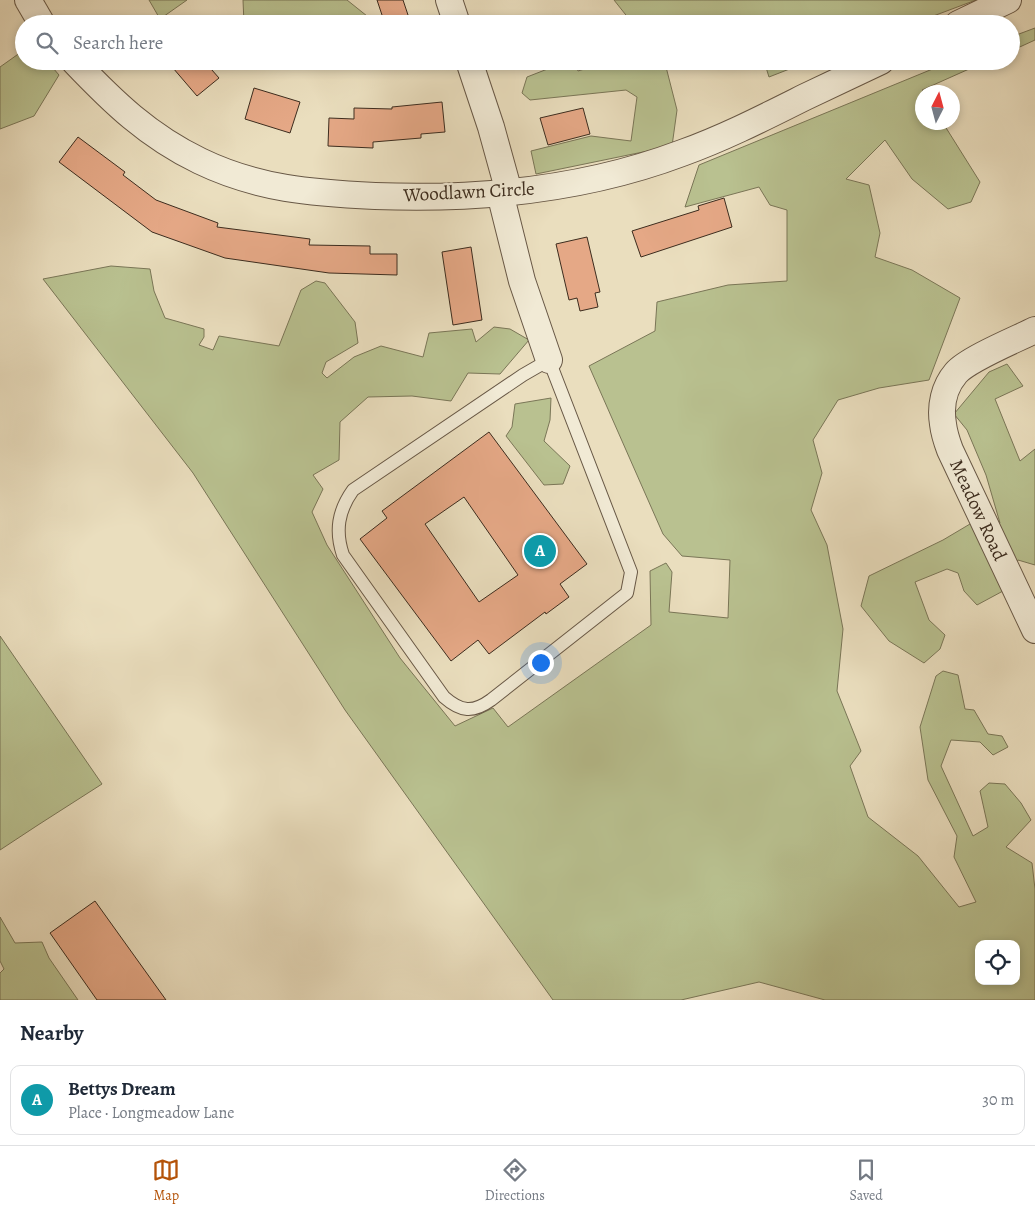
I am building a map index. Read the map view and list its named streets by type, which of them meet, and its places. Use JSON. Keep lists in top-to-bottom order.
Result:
{
  "streets": {
    "street": ["Woodlawn Circle", "Meadow Road"]
  },
  "north": "top",
  "page": {
    "search": "Search here",
    "pins": "A",
    "heading": "Nearby",
    "list": [
      {
        "mark": "A",
        "name": "Bettys Dream",
        "note": "Place · Longmeadow Lane",
        "value": "30 m"
      }
    ],
    "nav": ["Map", "Directions", "Saved"]
  }
}
